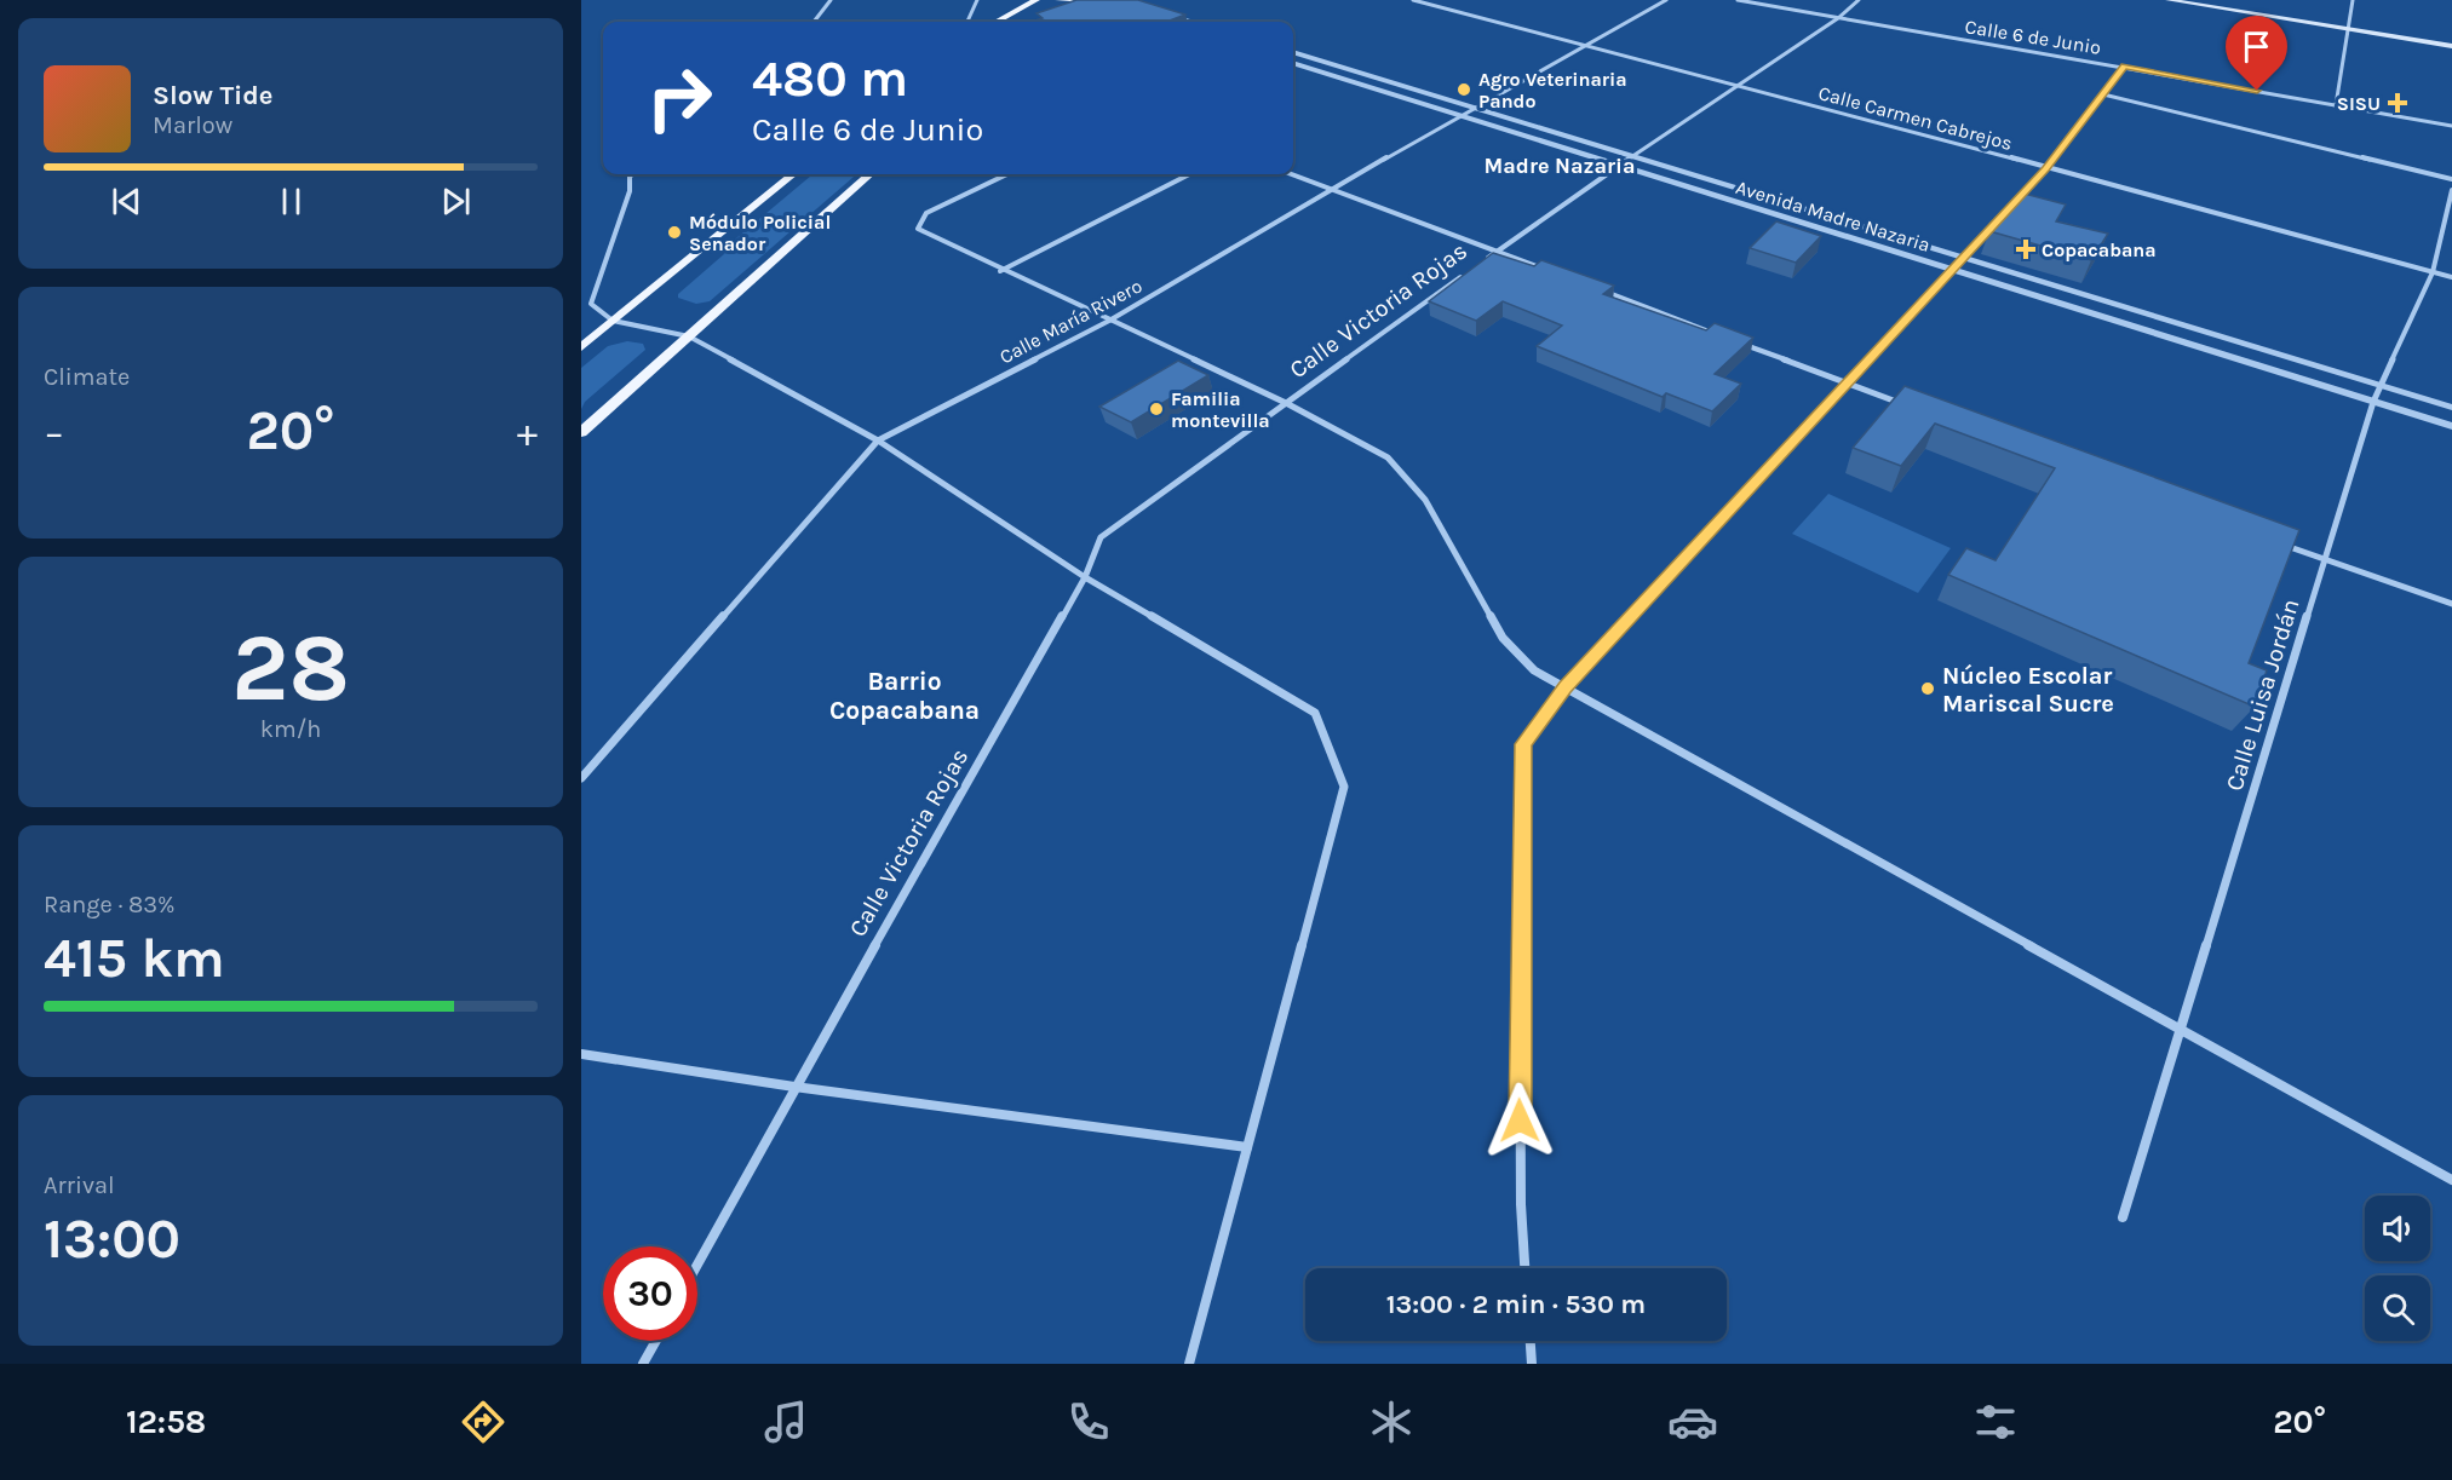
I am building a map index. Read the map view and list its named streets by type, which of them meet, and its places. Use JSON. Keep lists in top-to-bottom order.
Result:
{
  "streets": {
    "street": [
      "Calle 6 de Junio",
      "Calle Carmen Cabrejos",
      "Avenida Madre Nazaria",
      "Calle Victoria Rojas",
      "Calle María Rivero",
      "Calle Luisa Jordán"
    ]
  },
  "crossings": [
    ["Calle 6 de Junio", "Calle Victoria Rojas"],
    ["Calle Carmen Cabrejos", "Calle Victoria Rojas"],
    ["Calle Carmen Cabrejos", "Calle María Rivero"],
    ["Calle Carmen Cabrejos", "Calle Luisa Jordán"],
    ["Avenida Madre Nazaria", "Calle Victoria Rojas"],
    ["Avenida Madre Nazaria", "Calle María Rivero"],
    ["Avenida Madre Nazaria", "Calle Luisa Jordán"]
  ],
  "districts": ["Madre Nazaria", "Barrio Copacabana"],
  "places": {
    "other": [
      "Agro Veterinaria Pando",
      "Módulo Policial Senador",
      "Familia montevilla",
      "Núcleo Escolar Mariscal Sucre"
    ],
    "health": ["SISU", "Copacabana"]
  },
  "page": {
    "turn": ["480 m", "Calle 6 de Junio"],
    "song": ["Slow Tide", "Marlow"],
    "tile": [
      "Climate",
      ["28", "km/h"],
      ["Range · 83%", "415 km"],
      ["Arrival", "13:00"]
    ],
    "heat": ["−", "20°", "+"],
    "limit": "30",
    "trip": "13:00 · 2 min · 530 m",
    "tabs": ["12:58", "20°"]
  }
}
